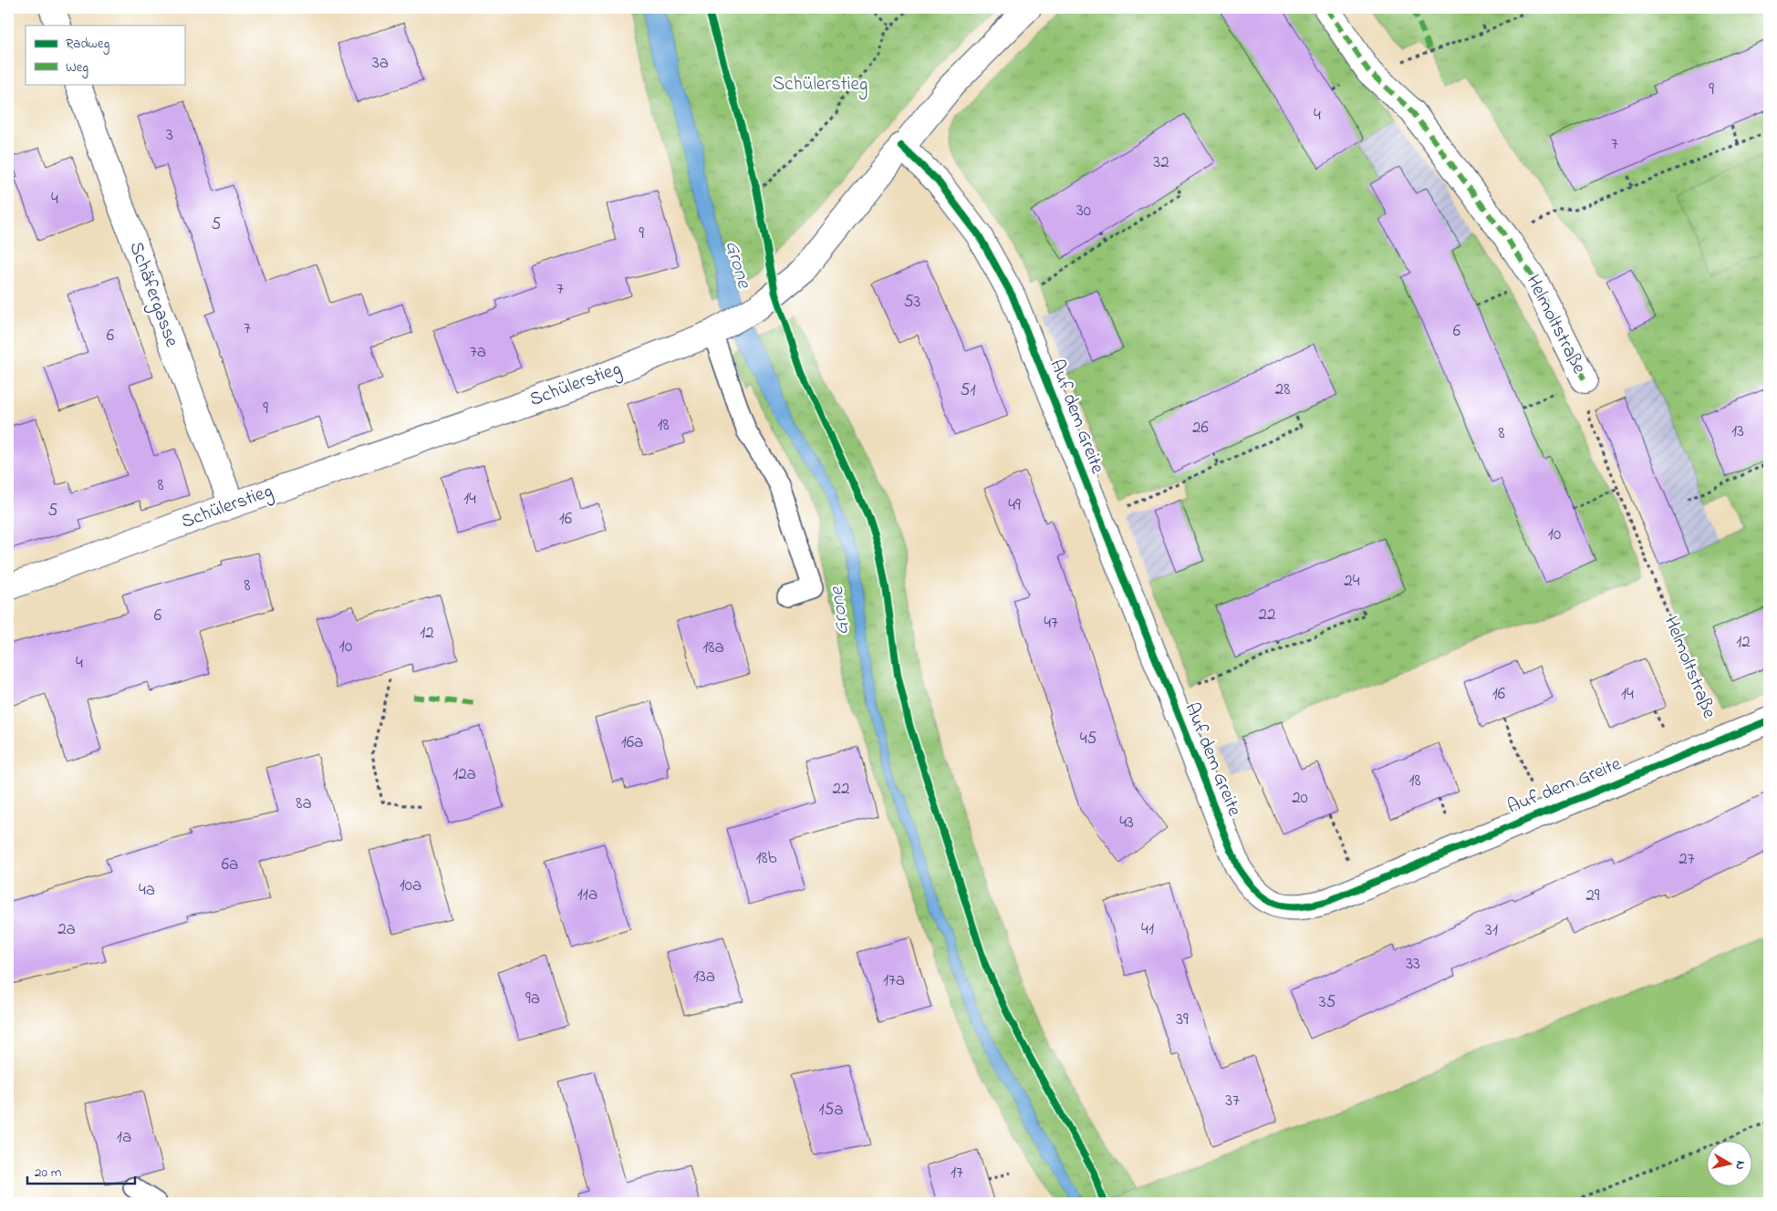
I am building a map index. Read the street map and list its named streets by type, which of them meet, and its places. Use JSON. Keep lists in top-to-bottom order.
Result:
{
  "streets": {
    "street": [
      "Schäfergasse",
      "Helmoltstraße",
      "Schülerstieg",
      "Auf dem Greite"
    ]
  },
  "crossings": [
    ["Schäfergasse", "Schülerstieg"],
    ["Helmoltstraße", "Auf dem Greite"],
    ["Schülerstieg", "Auf dem Greite"]
  ],
  "water": ["Grone"],
  "parks": ["Schülerstieg"],
  "house_numbers": [
    "3a",
    "9",
    "4",
    "3",
    "7",
    "32",
    "4",
    "30",
    "5",
    "9",
    "7",
    "53",
    "7",
    "6",
    "6",
    "7a",
    "28",
    "51",
    "9",
    "18",
    "26",
    "13",
    "8",
    "8",
    "14",
    "49",
    "5",
    "16",
    "10",
    "24",
    "8",
    "22",
    "6",
    "47",
    "12",
    "12",
    "10",
    "18a",
    "4",
    "16",
    "14",
    "45",
    "16a",
    "12a",
    "18",
    "22",
    "20",
    "8a",
    "43",
    "18b",
    "27",
    "6a",
    "10a",
    "4a",
    "11a",
    "29",
    "2a",
    "41",
    "31",
    "33",
    "13a",
    "17a",
    "9a",
    "35",
    "39",
    "37",
    "15a",
    "1a",
    "17"
  ],
  "legend": ["Radweg", "Weg"],
  "scale_bar": "20 m",
  "north": "right"
}
